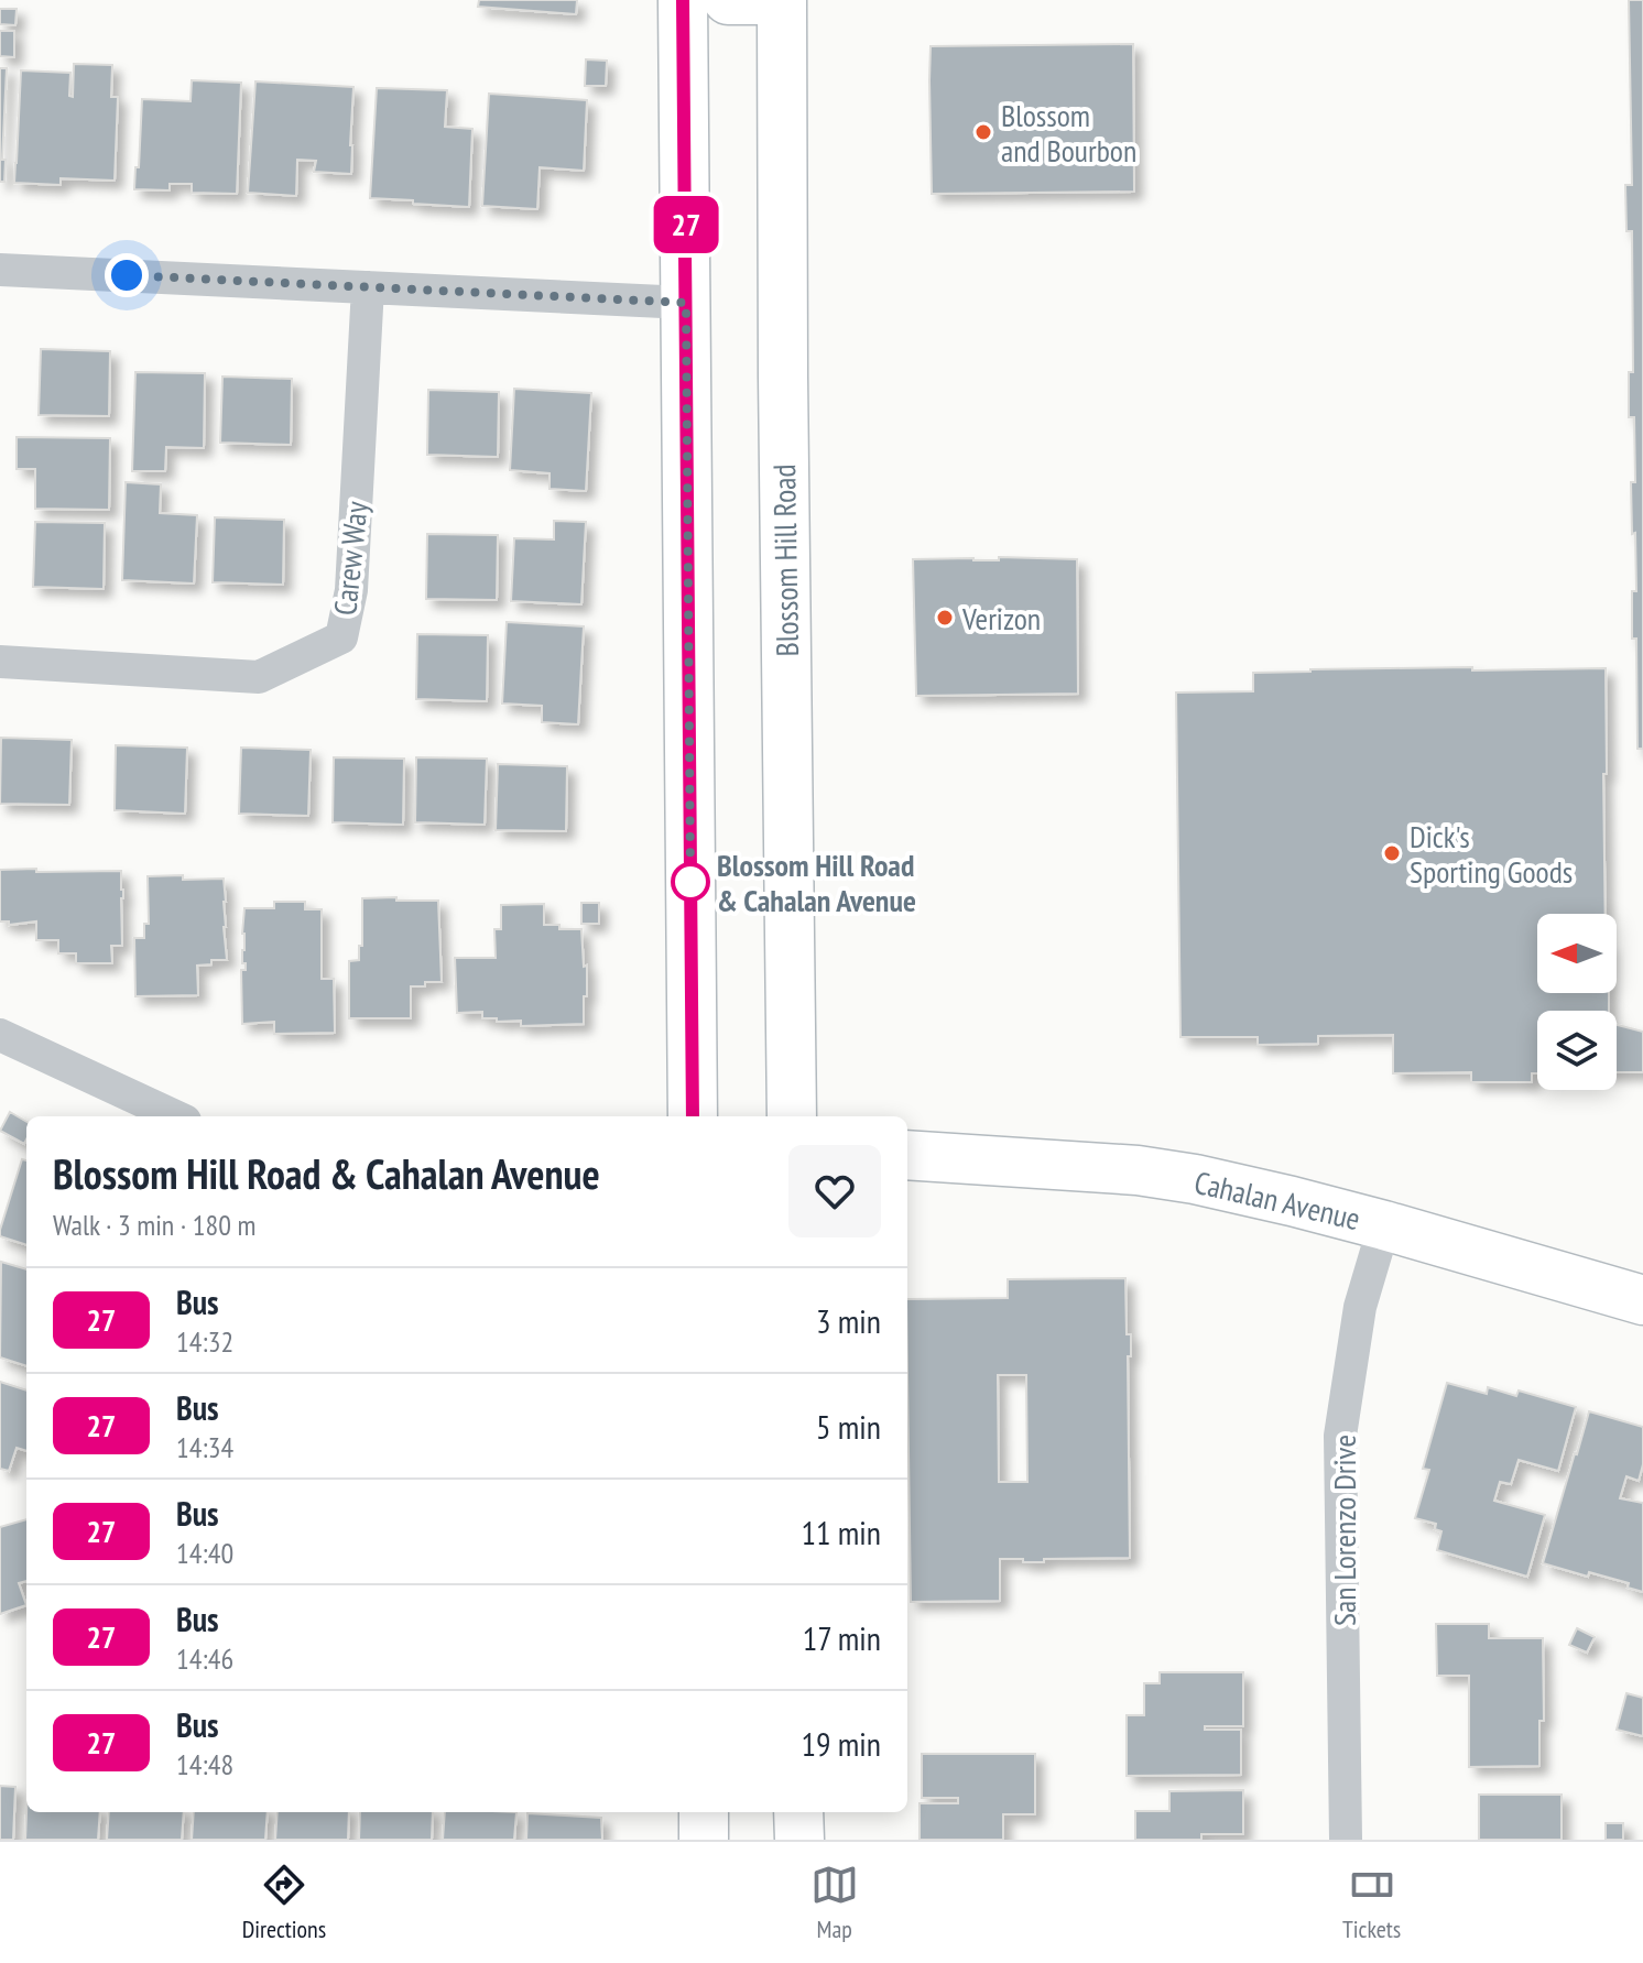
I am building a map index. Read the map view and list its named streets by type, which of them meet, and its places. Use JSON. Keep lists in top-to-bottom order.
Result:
{
  "streets": {
    "main road": ["Blossom Hill Road", "Cahalan Avenue"],
    "street": ["Carew Way", "San Lorenzo Drive"]
  },
  "crossings": [
    ["Cahalan Avenue", "San Lorenzo Drive"]
  ],
  "places": [
    "Blossom and Bourbon",
    "Verizon",
    "Dick's Sporting Goods",
    "Blossom Hill Road & Cahalan Avenue"
  ],
  "lines": ["bus line 27"],
  "north": "left",
  "page": {
    "on_map": "27",
    "heading": ["Blossom Hill Road & Cahalan Avenue", "Walk · 3 min · 180 m"],
    "list": [
      {
        "mark": "27",
        "name": "Bus",
        "note": "14:32",
        "value": "3 min"
      },
      {
        "mark": "27",
        "name": "Bus",
        "note": "14:34",
        "value": "5 min"
      },
      {
        "mark": "27",
        "name": "Bus",
        "note": "14:40",
        "value": "11 min"
      },
      {
        "mark": "27",
        "name": "Bus",
        "note": "14:46",
        "value": "17 min"
      },
      {
        "mark": "27",
        "name": "Bus",
        "note": "14:48",
        "value": "19 min"
      }
    ],
    "tabs": ["Directions", "Map", "Tickets"]
  }
}
